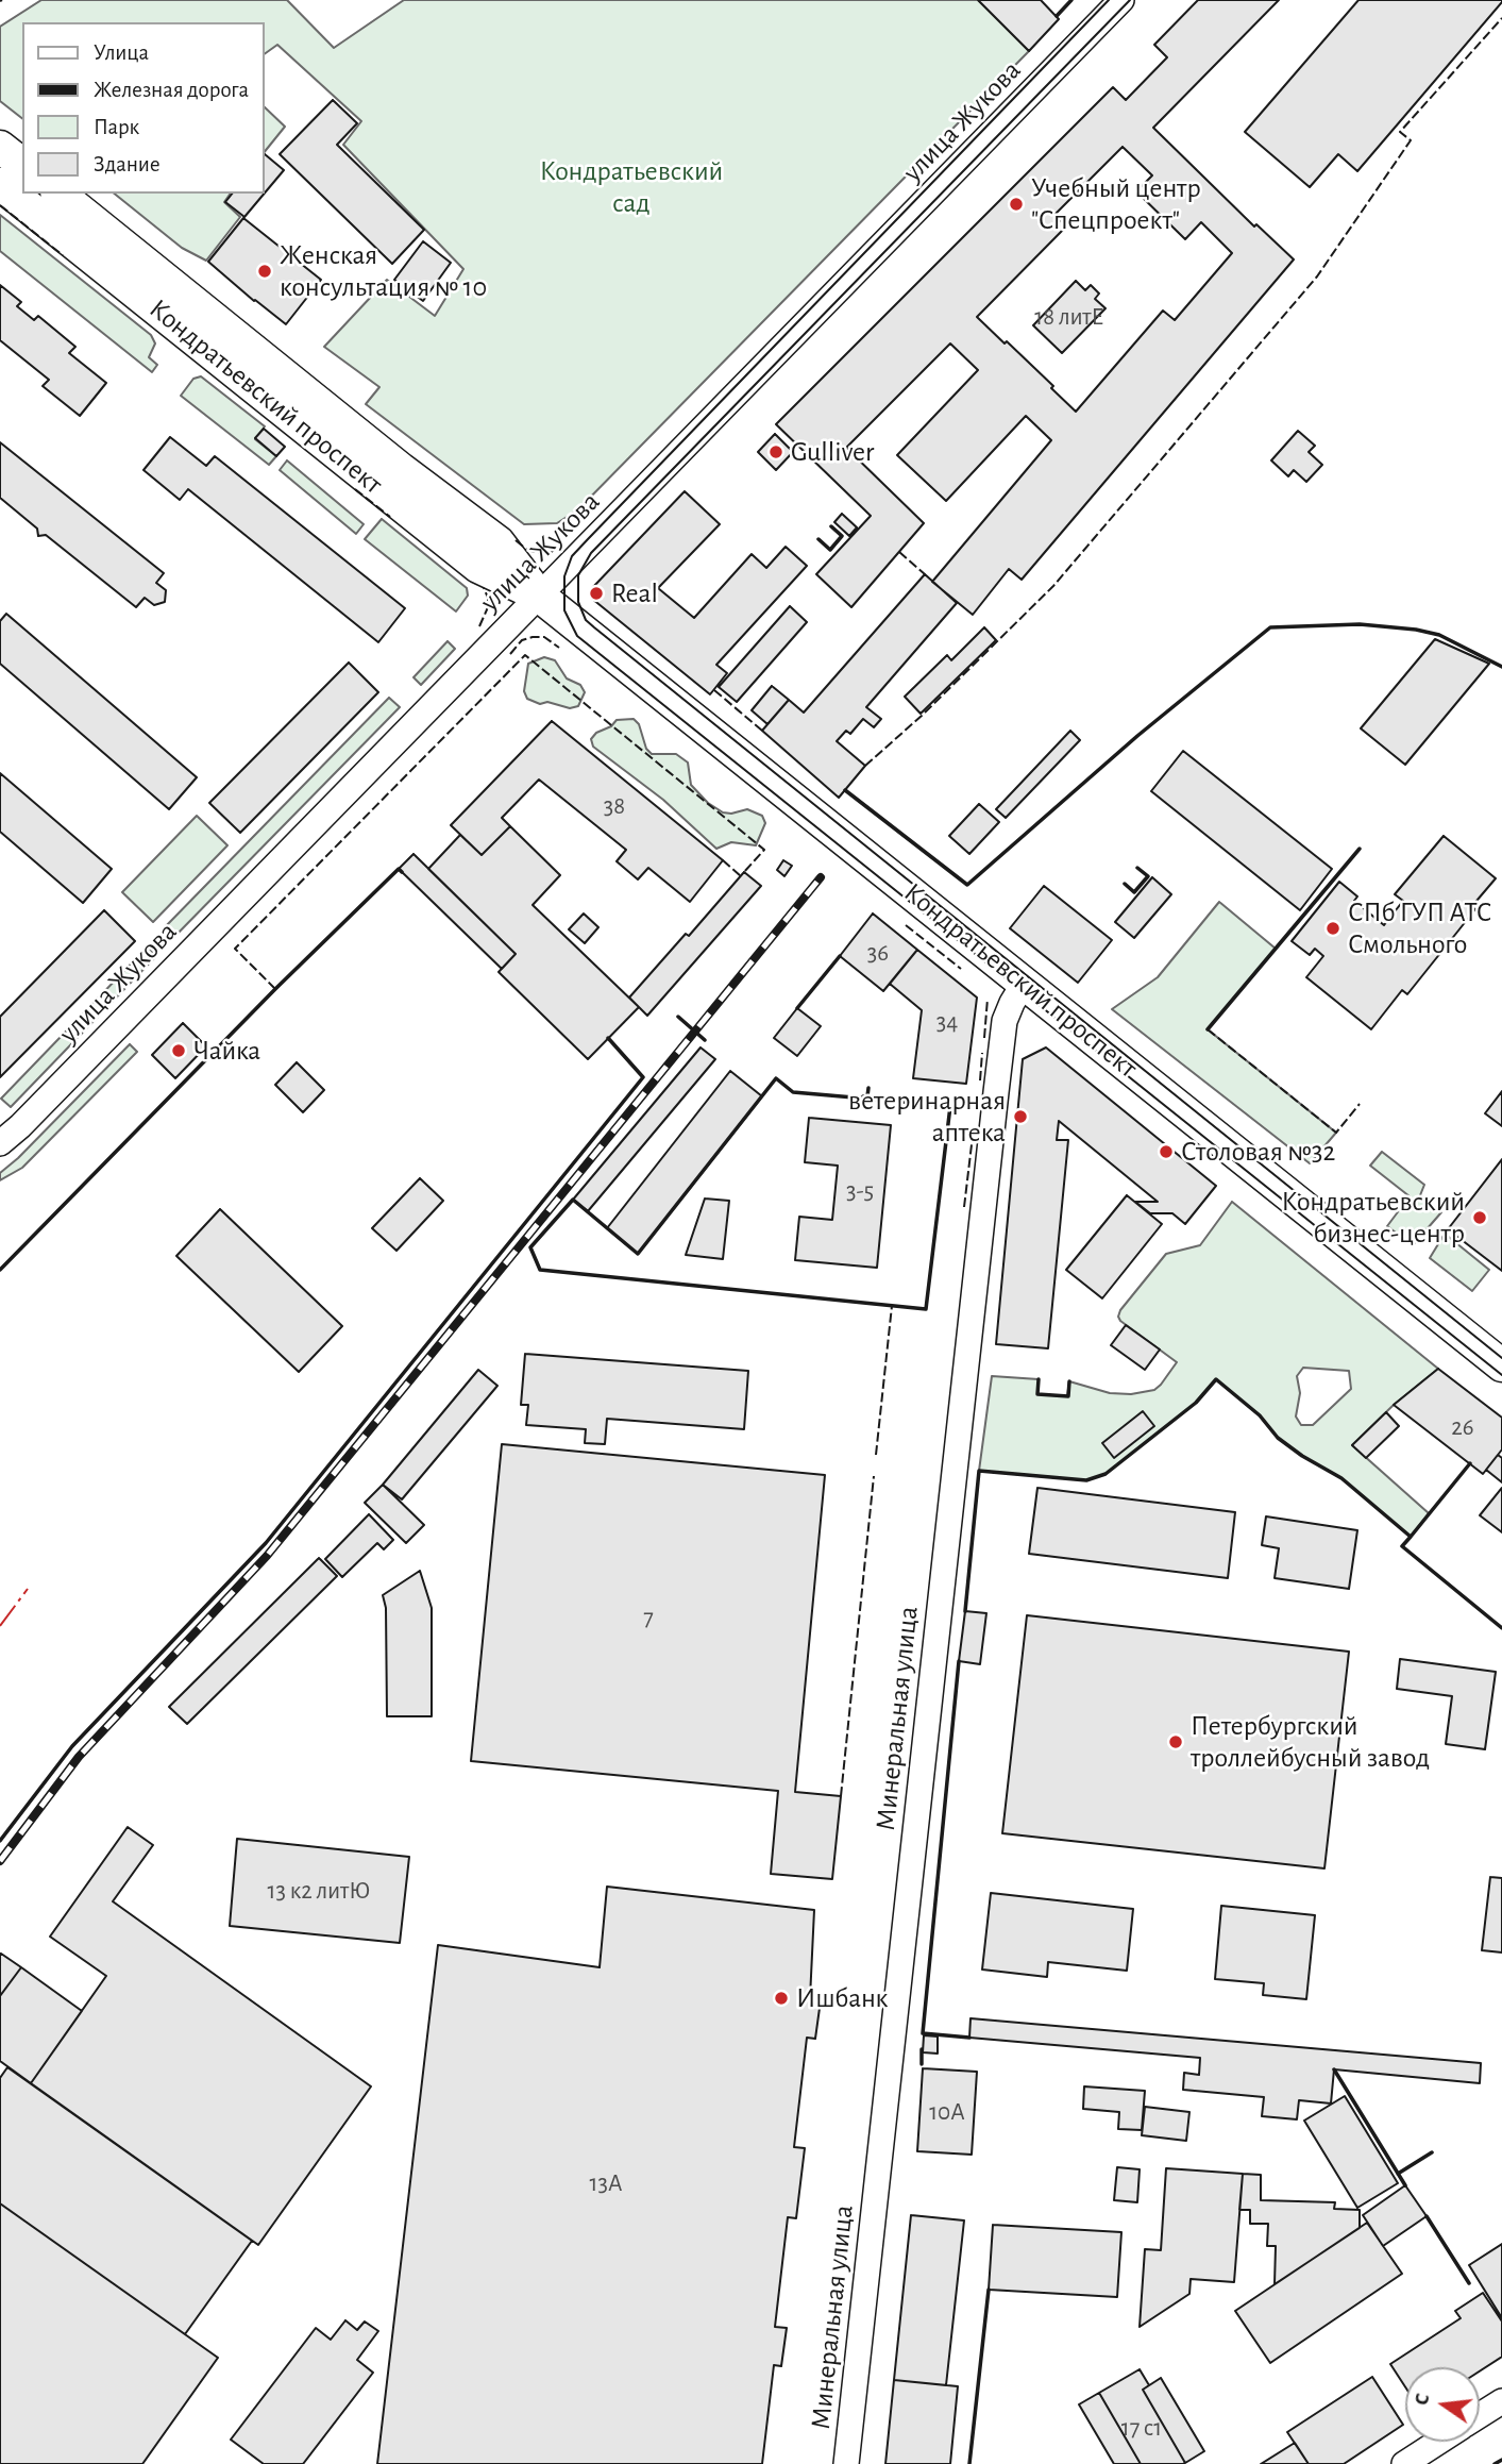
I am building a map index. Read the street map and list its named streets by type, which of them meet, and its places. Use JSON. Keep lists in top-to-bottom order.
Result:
{
  "streets": {
    "main road": ["Кондратьевский проспект"],
    "street": ["улица Жукова", "Минеральная улица"]
  },
  "crossings": [
    ["улица Жукова", "Кондратьевский проспект"],
    ["Кондратьевский проспект", "Минеральная улица"]
  ],
  "parks": ["Кондратьевский сад"],
  "places": [
    "Учебный центр \"Спецпроект\"",
    "Женская консультация № 10",
    "Gulliver",
    "Real",
    "СПб ГУП АТС Смольного",
    "Чайка",
    "ветеринарная аптека",
    "Столовая №32",
    "Кондратьевский бизнес-центр",
    "Петербургский троллейбусный завод",
    "Ишбанк"
  ],
  "house_numbers": [
    "18 литЕ",
    "38",
    "36",
    "34",
    "3-5",
    "26",
    "7",
    "13 к2 литЮ",
    "10А",
    "13А",
    "17 с1"
  ],
  "legend": [
    "Улица",
    "Железная дорога",
    "Парк",
    "Здание"
  ],
  "north": "left"
}
